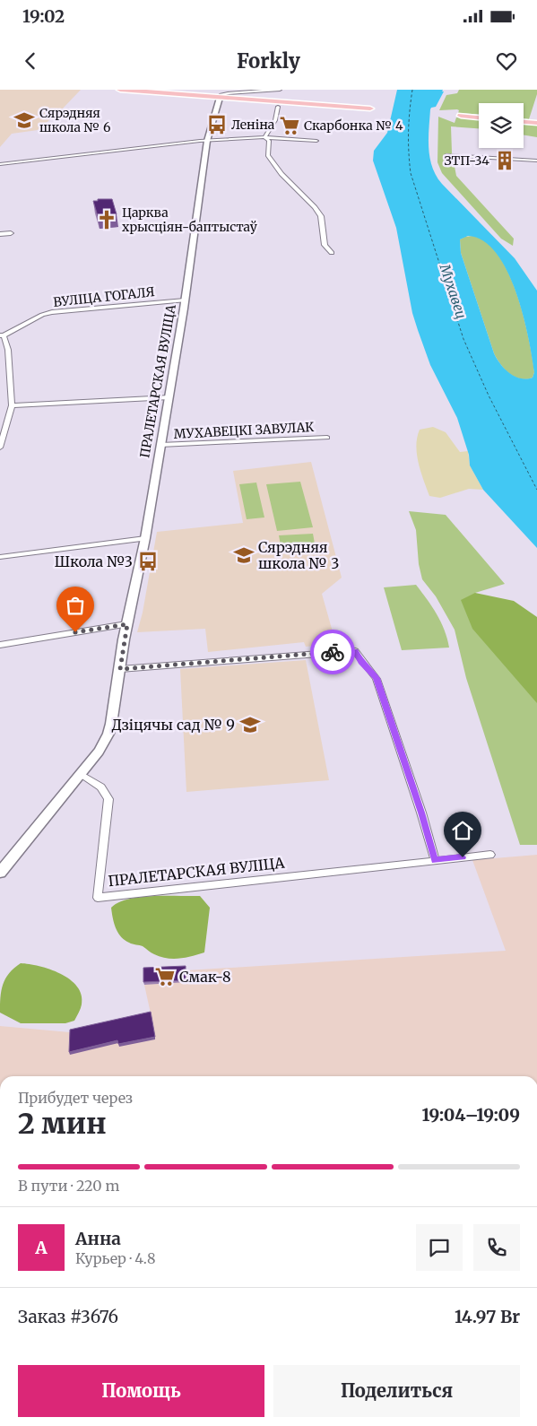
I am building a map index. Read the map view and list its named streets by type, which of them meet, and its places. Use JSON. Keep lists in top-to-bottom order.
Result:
{
  "streets": {
    "main road": ["ПРАЛЕТАРСКАЯ ВУЛІЦА"],
    "street": ["ВУЛІЦА ГОГАЛЯ", "МУХАВЕЦКІ ЗАВУЛАК"]
  },
  "crossings": [
    ["ВУЛІЦА ГОГАЛЯ", "ПРАЛЕТАРСКАЯ ВУЛІЦА"],
    ["ПРАЛЕТАРСКАЯ ВУЛІЦА", "МУХАВЕЦКІ ЗАВУЛАК"]
  ],
  "water": ["Мухавец"],
  "places": {
    "school or university": ["Сярэдняя школа № 6", "Сярэдняя школа № 3", "Дзіцячы сад № 9"],
    "bus stop": ["Леніна", "Школа №3"],
    "supermarket": ["Скарбонка № 4", "Смак-8"],
    "building": ["ЗТП-34"],
    "church": ["Царква хрысціян-баптыстаў"]
  },
  "page": {
    "status": "19:02",
    "header": "Forkly",
    "heading": ["2 мин", "Прибудет через", "19:04–19:09"],
    "panel": [
      "Анна",
      "Курьер · 4.8",
      "Заказ #3676",
      "14.97 Br"
    ],
    "bar": "В пути · 220 m",
    "round": "А",
    "buttons": ["Помощь", "Поделиться"]
  }
}
